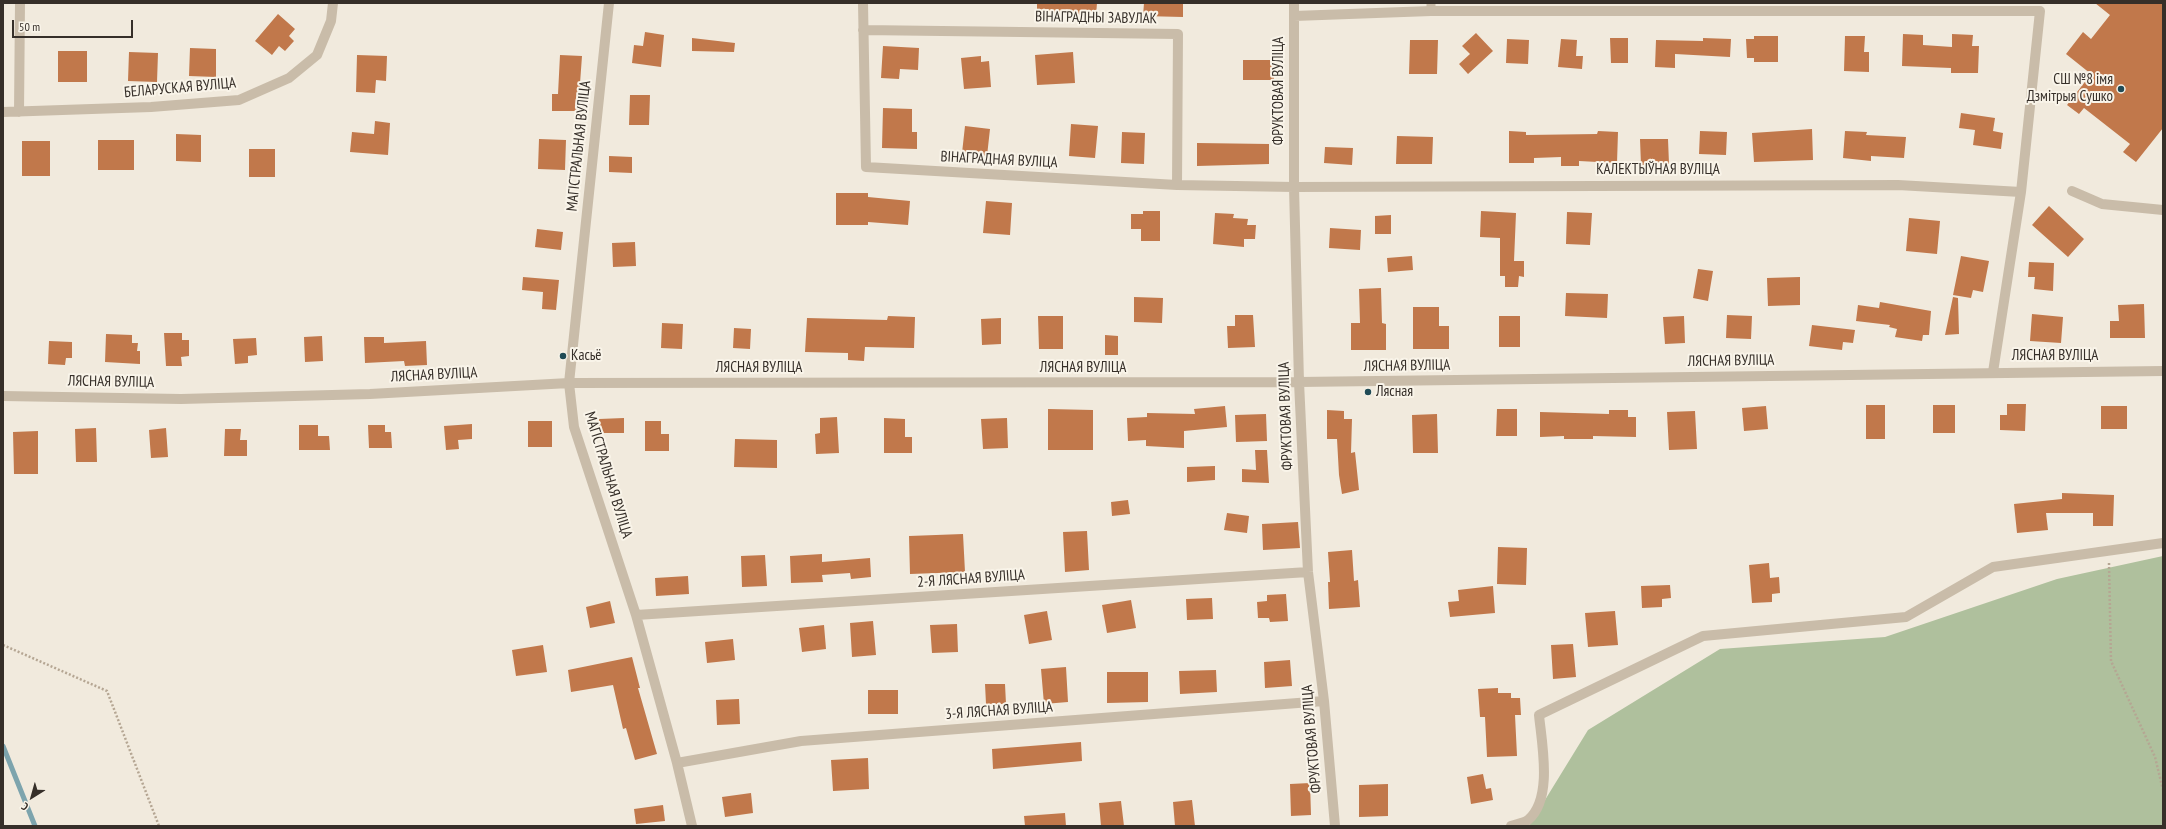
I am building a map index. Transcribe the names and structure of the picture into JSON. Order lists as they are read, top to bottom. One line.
{"streets":{"street":["ВІНАГРАДНЫ ЗАВУЛАК","БЕЛАРУСКАЯ ВУЛІЦА","ФРУКТОВАЯ ВУЛІЦА","МАГІСТРАЛЬНАЯ ВУЛІЦА","ВІНАГРАДНАЯ ВУЛІЦА","КАЛЕКТЫЎНАЯ ВУЛІЦА","ЛЯСНАЯ ВУЛІЦА","2-Я ЛЯСНАЯ ВУЛІЦА","3-Я ЛЯСНАЯ ВУЛІЦА"]},"crossings":[["ВІНАГРАДНЫ ЗАВУЛАК","ВІНАГРАДНАЯ ВУЛІЦА"],["ФРУКТОВАЯ ВУЛІЦА","ВІНАГРАДНАЯ ВУЛІЦА"],["ФРУКТОВАЯ ВУЛІЦА","КАЛЕКТЫЎНАЯ ВУЛІЦА"],["ФРУКТОВАЯ ВУЛІЦА","ЛЯСНАЯ ВУЛІЦА"],["ФРУКТОВАЯ ВУЛІЦА","2-Я ЛЯСНАЯ ВУЛІЦА"],["ФРУКТОВАЯ ВУЛІЦА","3-Я ЛЯСНАЯ ВУЛІЦА"],["МАГІСТРАЛЬНАЯ ВУЛІЦА","ЛЯСНАЯ ВУЛІЦА"],["МАГІСТРАЛЬНАЯ ВУЛІЦА","2-Я ЛЯСНАЯ ВУЛІЦА"],["МАГІСТРАЛЬНАЯ ВУЛІЦА","3-Я ЛЯСНАЯ ВУЛІЦА"],["ВІНАГРАДНАЯ ВУЛІЦА","КАЛЕКТЫЎНАЯ ВУЛІЦА"]],"places":["СШ №8 імя Дзмітрыя Сушко","Касьё","Лясная"],"scale_bar":"50 m","north":"bottom left"}
